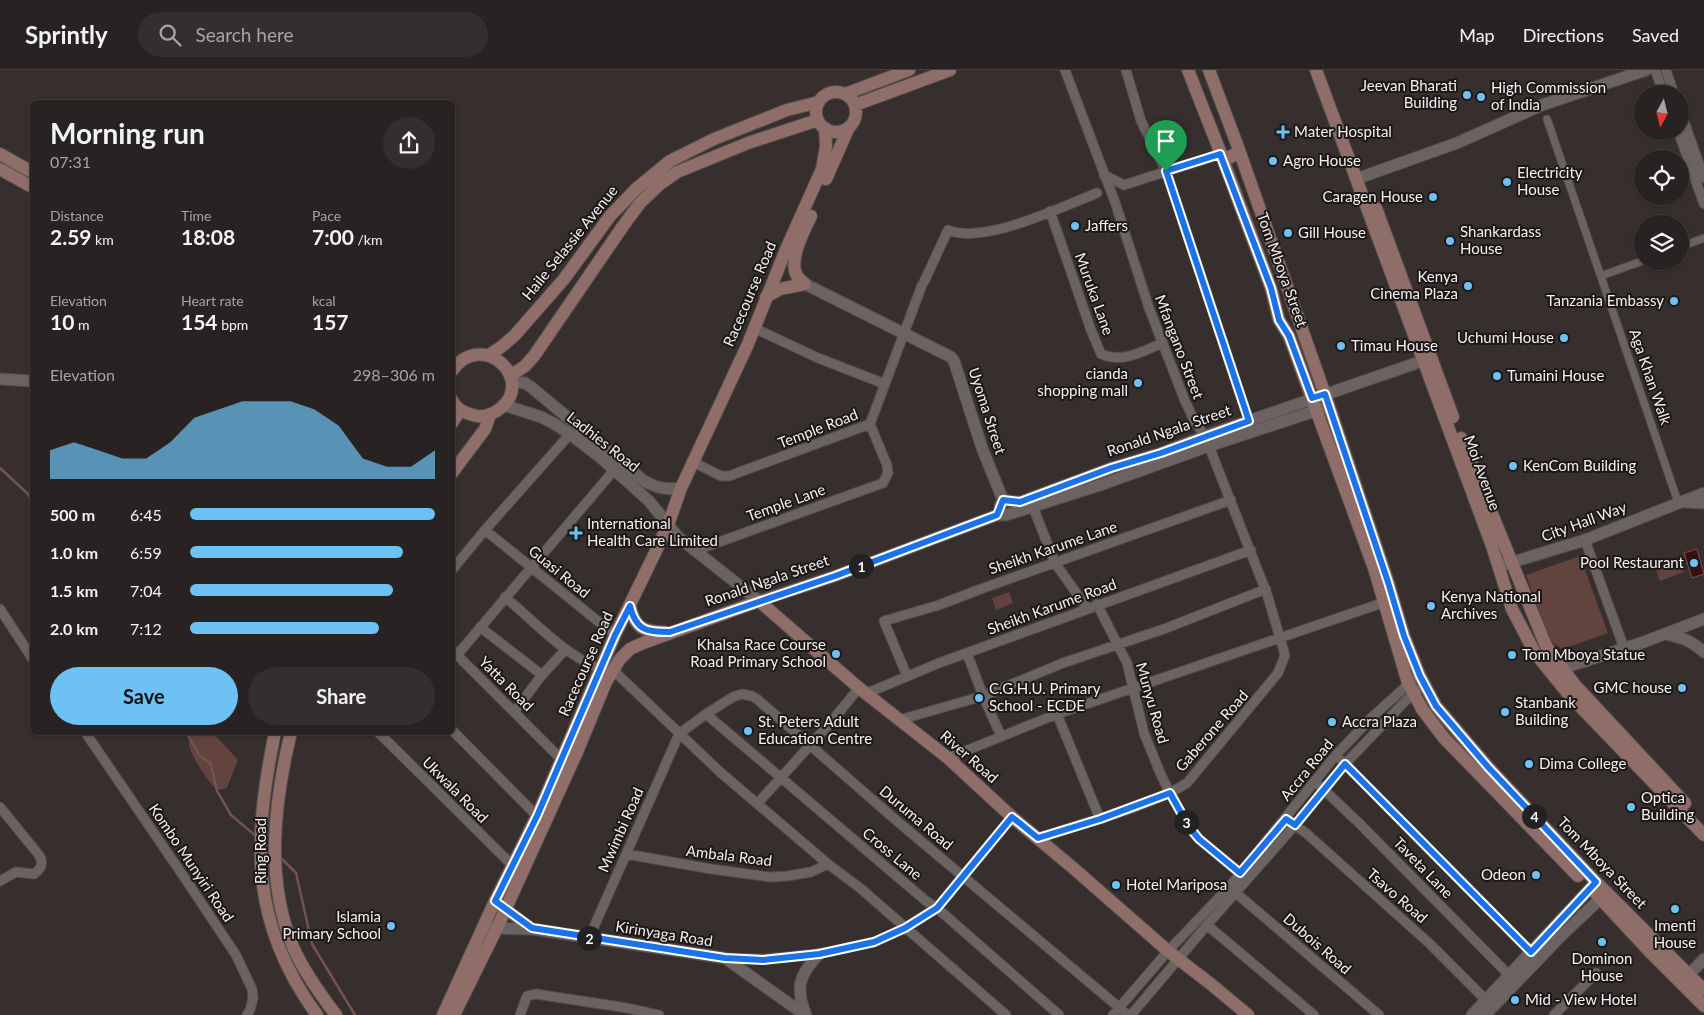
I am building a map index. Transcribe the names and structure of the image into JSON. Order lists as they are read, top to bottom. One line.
{"streets":{"main road":["Haile Selassie Avenue","Tom Mboya Street","Racecourse Road","Ronald Ngala Street","Moi Avenue","River Road","Ring Road"],"street":["Muruka Lane","Mfangano Street","Aga Khan Walk","Uyoma Street","Temple Road","Ladhies Road","Temple Lane","City Hall Way","Sheikh Karume Lane","Guasi Road","Sheikh Karume Road","Yatta Road","Munyu Road","Gaberone Road","Accra Road","Ukwala Road","Duruma Road","Mwimbi Road","Cross Lane","Ambala Road","Kombo Munyiri Road","Taveta Lane","Tsavo Road","Kirinyaga Road","Dubois Road"]},"crossings":[["Haile Selassie Avenue","Racecourse Road"],["Haile Selassie Avenue","Ladhies Road"],["Tom Mboya Street","Ronald Ngala Street"],["Tom Mboya Street","Accra Road"],["Racecourse Road","Temple Road"],["Racecourse Road","Ronald Ngala Street"],["Racecourse Road","Ladhies Road"],["Racecourse Road","Guasi Road"],["Racecourse Road","Yatta Road"],["Racecourse Road","River Road"],["Racecourse Road","Ukwala Road"],["Racecourse Road","Kirinyaga Road"],["Muruka Lane","Mfangano Street"],["Muruka Lane","Temple Road"],["Mfangano Street","Ronald Ngala Street"],["Mfangano Street","Sheikh Karume Lane"],["Mfangano Street","Sheikh Karume Road"],["Mfangano Street","Gaberone Road"],["Aga Khan Walk","City Hall Way"],["Uyoma Street","Temple Road"],["Uyoma Street","Ronald Ngala Street"],["Temple Road","Temple Lane"],["Ronald Ngala Street","Moi Avenue"],["Ronald Ngala Street","River Road"],["Ladhies Road","River Road"],["Moi Avenue","City Hall Way"],["Temple Lane","River Road"],["Sheikh Karume Lane","Sheikh Karume Road"],["Sheikh Karume Road","Munyu Road"],["Sheikh Karume Road","River Road"],["Sheikh Karume Road","Duruma Road"],["Sheikh Karume Road","Cross Lane"],["Munyu Road","Gaberone Road"],["Munyu Road","Accra Road"],["Gaberone Road","River Road"],["River Road","Accra Road"],["Accra Road","Duruma Road"],["Accra Road","Taveta Lane"],["Accra Road","Tsavo Road"],["Accra Road","Dubois Road"],["Duruma Road","Mwimbi Road"],["Duruma Road","Cross Lane"],["Mwimbi Road","Ambala Road"],["Mwimbi Road","Kirinyaga Road"]],"places":{"other":["Jeevan Bharati Building","High Commission of India","Agro House","Electricity House","Caragen House","Jaffers","Gill House","Shankardass House","Kenya Cinema Plaza","Tanzania Embassy","Uchumi House","Timau House","Tumaini House","cianda shopping mall","KenCom Building","Pool Restaurant","Kenya National Archives","Khalsa Race Course Road Primary School","Tom Mboya Statue","GMC house","C.G.H.U. Primary School - ECDE","Stanbank Building","Accra Plaza","St. Peters Adult Education Centre","Dima College","Optica Building","Odeon","Hotel Mariposa","Imenti House","Islamia Primary School","Dominon House","Mid - View Hotel"],"health":["Mater Hospital","International Health Care Limited"]},"north":"bottom","page":{"header":"Sprintly","search":"Search here","nav":["Map","Directions","Saved"],"heading":["Morning run","07:31"],"stats":[["Distance","2.59 km"],["Time","18:08"],["Pace","7:00 /km"],["Elevation","10 m"],["Heart rate","154 bpm"],["kcal","157"]],"chart":["Elevation","298–306 m"],"list":[{"name":"500 m","note":"6:45"},{"name":"1.0 km","note":"6:59"},{"name":"1.5 km","note":"7:04"},{"name":"2.0 km","note":"7:12"}],"pins":["1","4","3","2"],"buttons":["Save","Share"]}}
